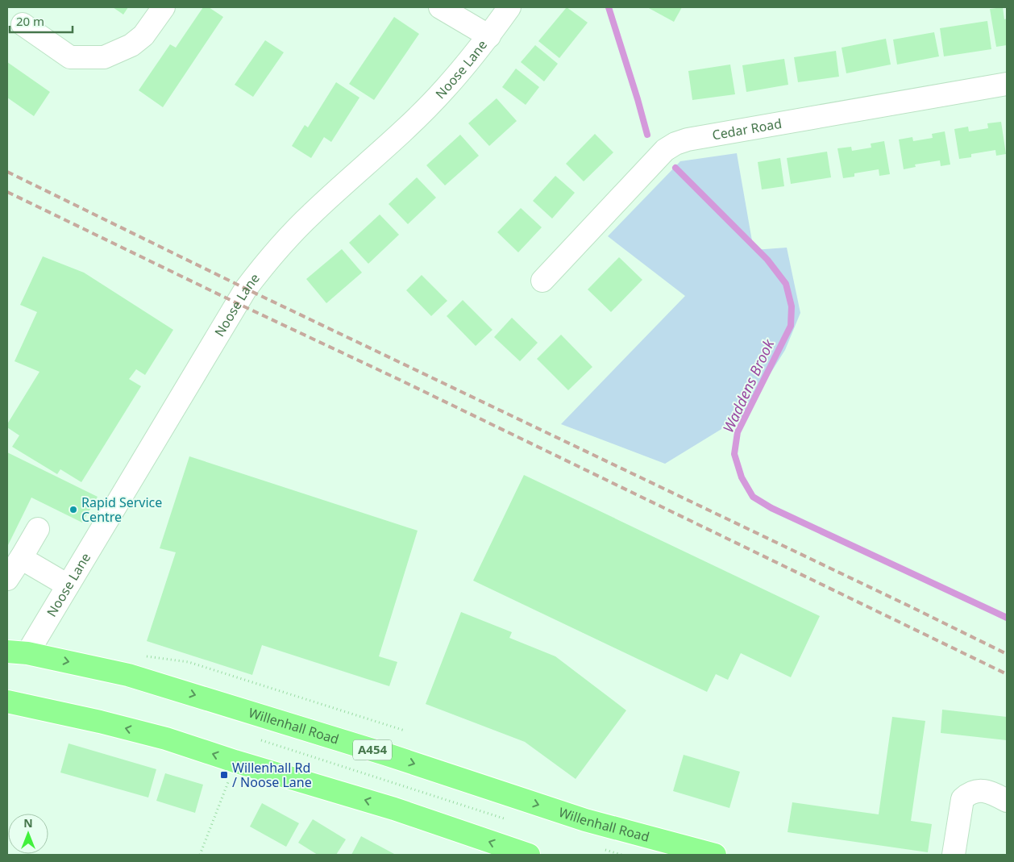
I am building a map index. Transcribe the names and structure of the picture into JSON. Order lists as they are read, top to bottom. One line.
{"streets":{"highway":["Willenhall Road","A454"],"street":["Noose Lane","Cedar Road"]},"crossings":[["Noose Lane","Willenhall Road"]],"water":["Waddens Brook"],"places":{"other":["Rapid Service Centre"],"transit":["Willenhall Rd / Noose Lane"]},"scale_bar":"20 m","north":"top"}
